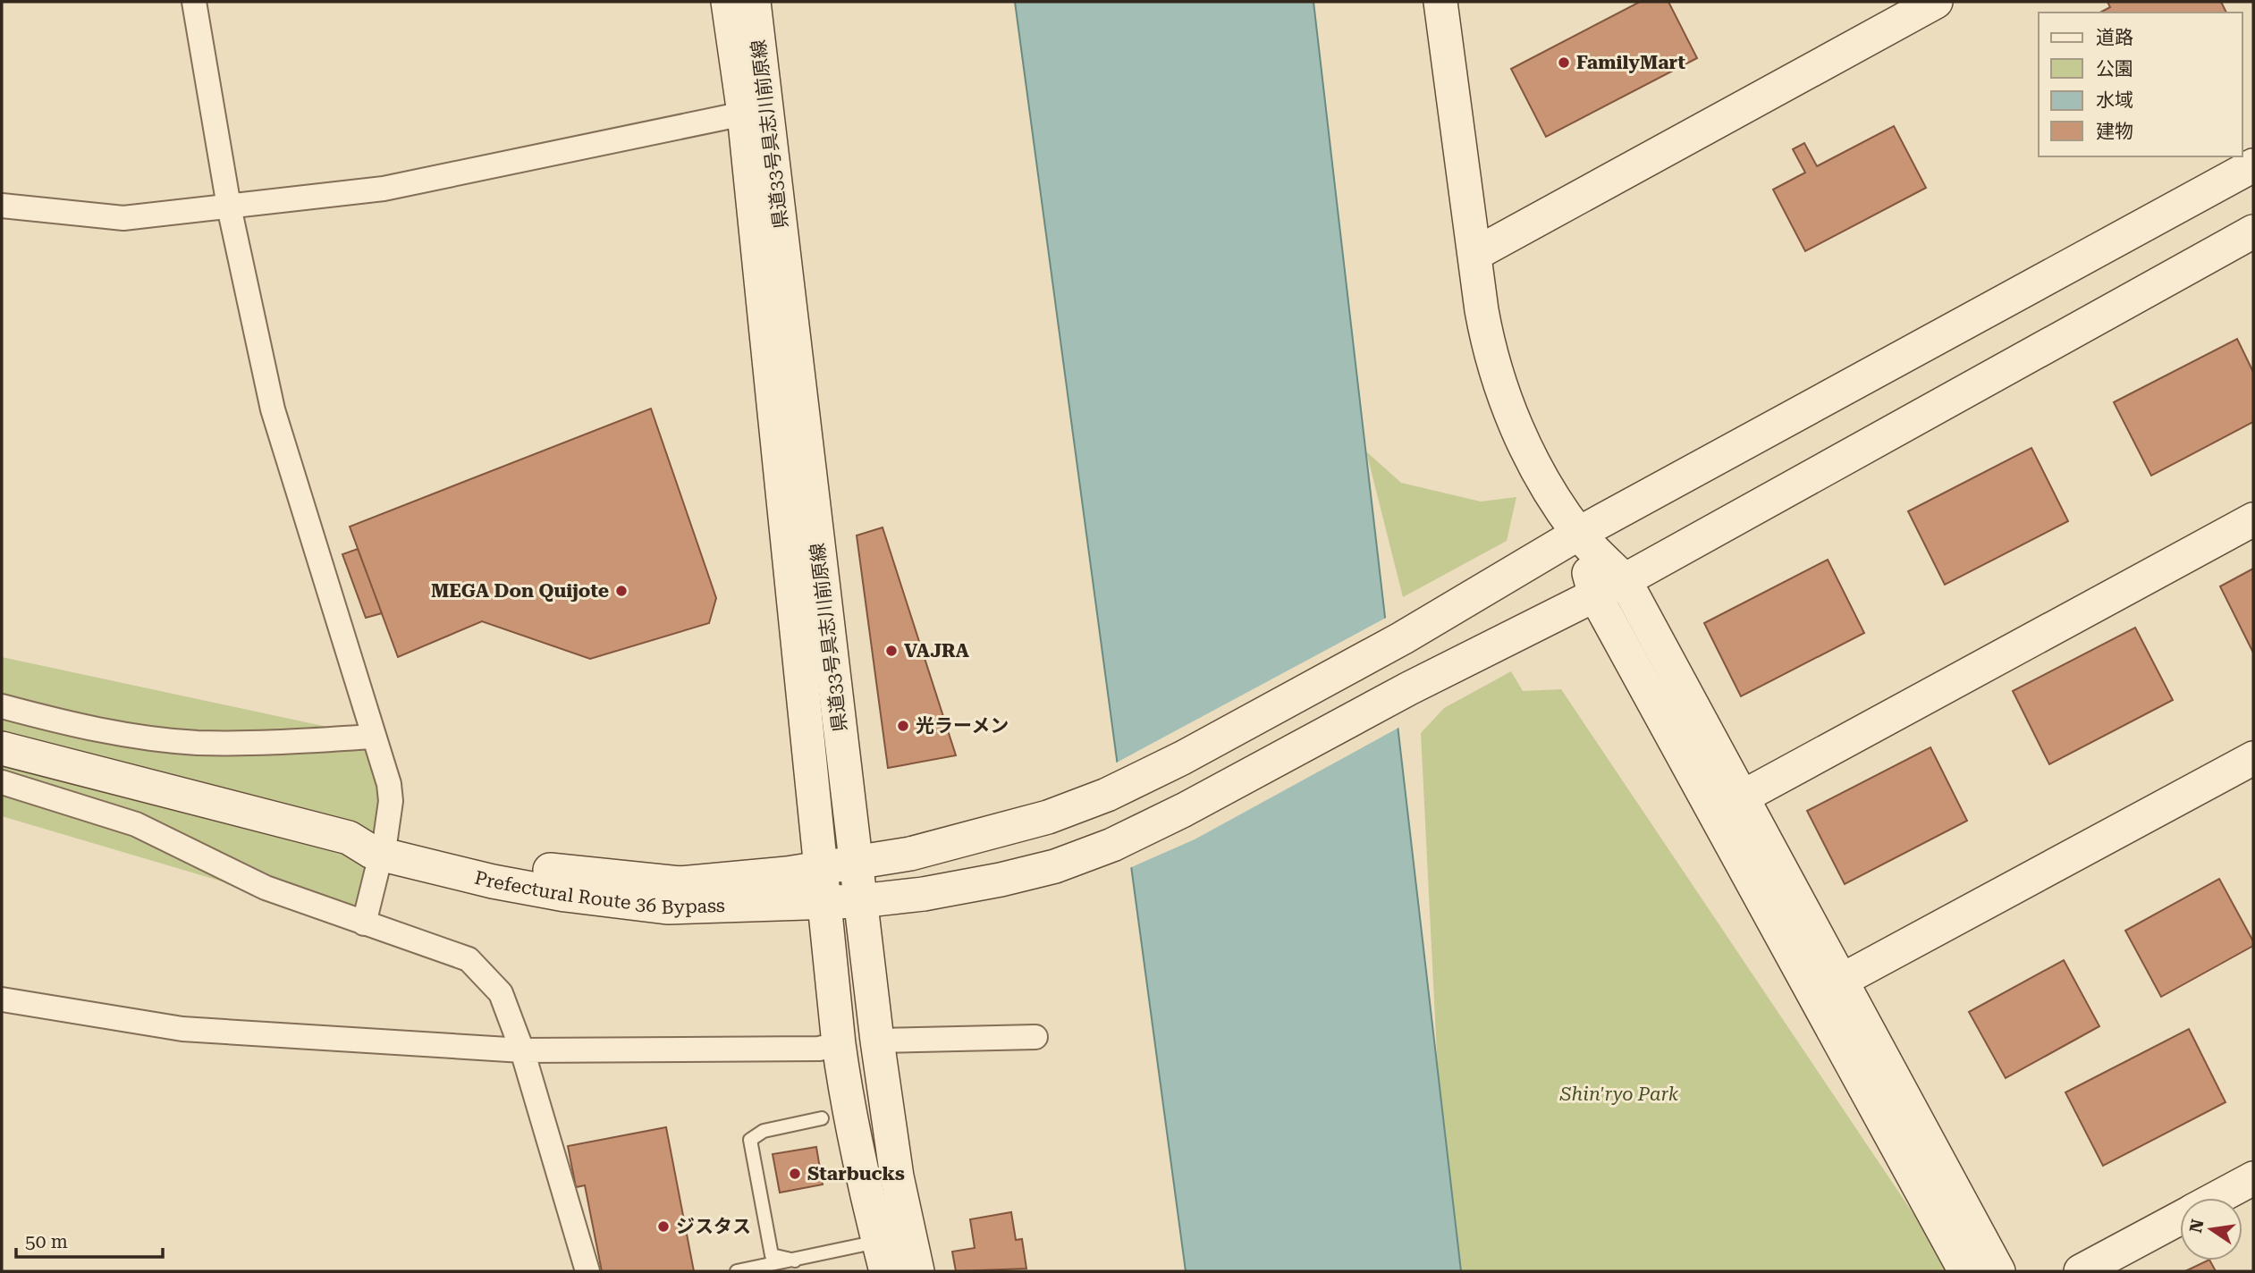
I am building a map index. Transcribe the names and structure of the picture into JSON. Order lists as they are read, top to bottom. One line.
{"streets":{"street":["県道33号具志川前原線","Prefectural Route 36 Bypass"]},"crossings":[["県道33号具志川前原線","Prefectural Route 36 Bypass"]],"parks":["Shin'ryo Park"],"places":["FamilyMart","MEGA Don Quijote","VAJRA","光ラーメン","Starbucks","ジスタス"],"legend":["道路","公園","水域","建物"],"scale_bar":"50 m","north":"left"}
